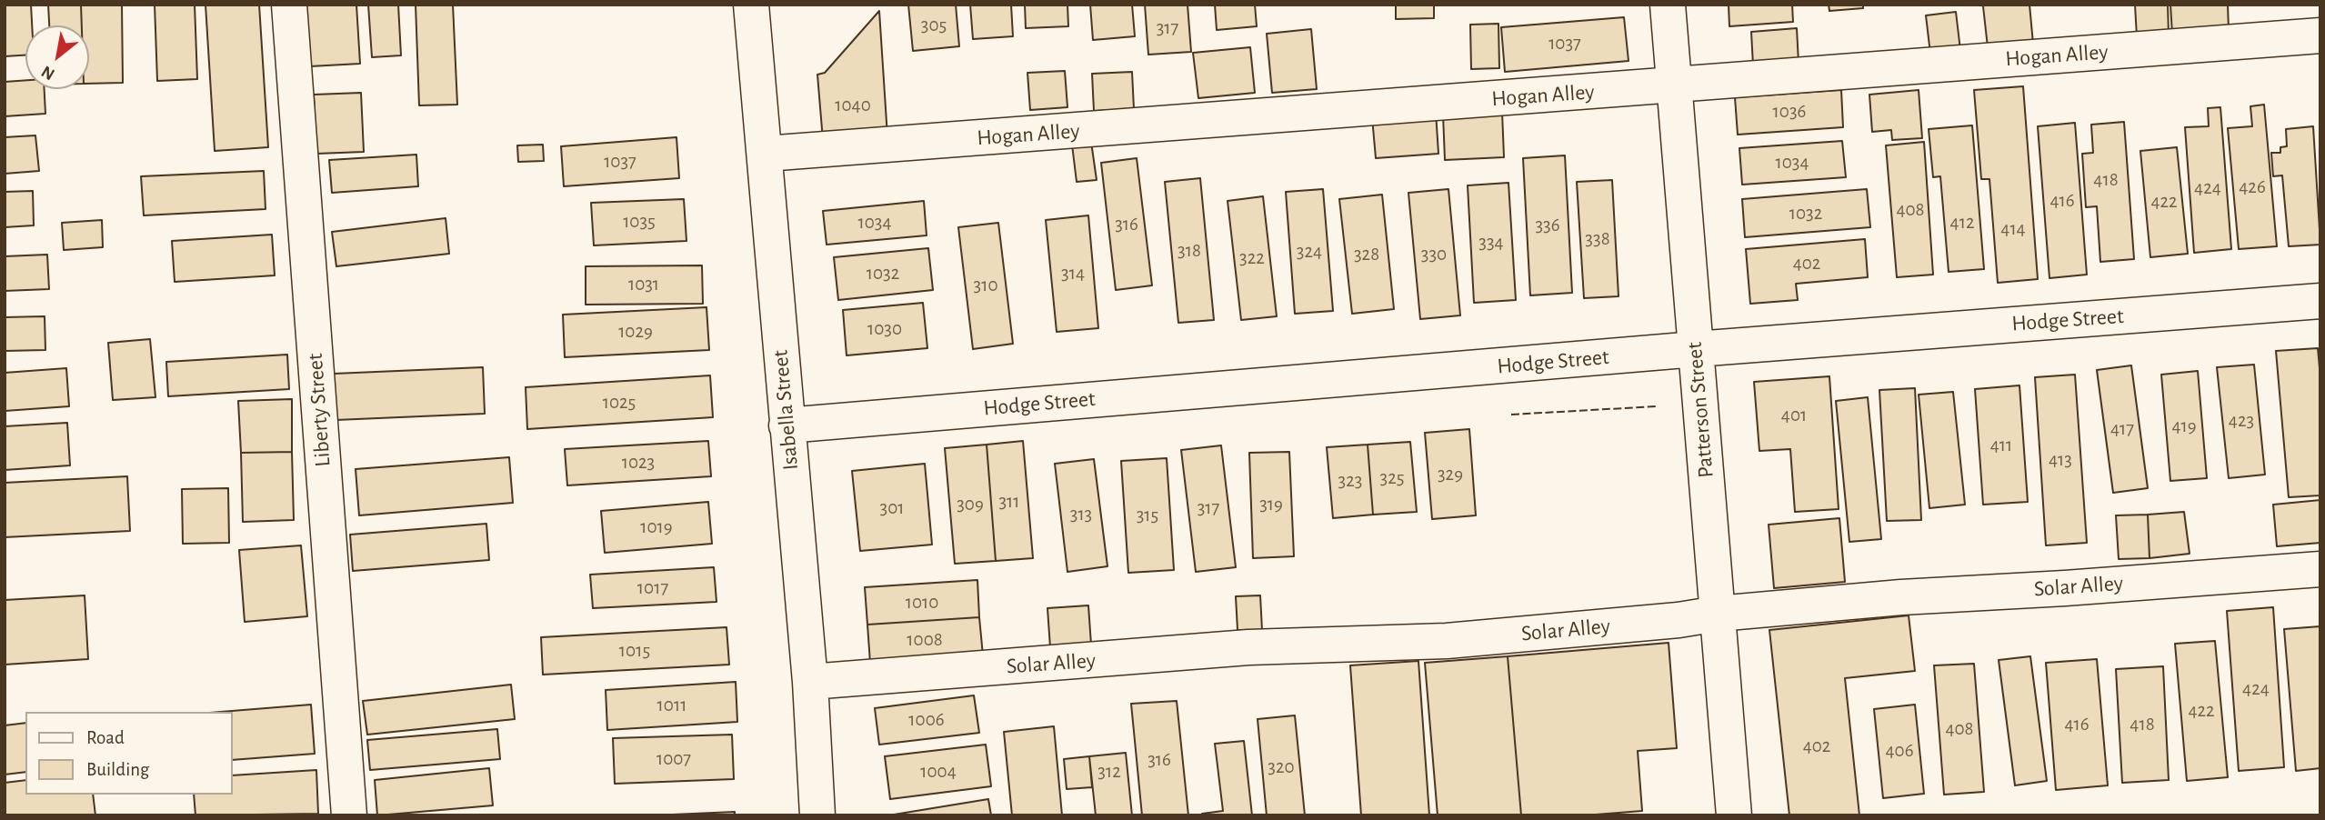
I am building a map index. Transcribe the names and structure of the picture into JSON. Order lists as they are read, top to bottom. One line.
{"streets":{"street":["Hogan Alley","Hodge Street","Liberty Street","Isabella Street","Patterson Street","Solar Alley"]},"crossings":[["Hogan Alley","Isabella Street"],["Hogan Alley","Patterson Street"],["Hodge Street","Isabella Street"],["Hodge Street","Patterson Street"],["Isabella Street","Solar Alley"],["Patterson Street","Solar Alley"]],"house_numbers":["305","317","1037","1040","1036","1037","1034","418","426","424","416","422","408","1032","1035","1034","412","316","336","414","338","334","318","324","328","330","322","402","1032","314","1031","310","1030","1029","1025","401","423","419","417","411","413","1023","329","325","323","311","309","319","301","317","313","315","1019","1017","1010","1008","1015","424","1011","422","1006","416","418","408","402","406","1007","316","320","1004","312"],"legend":["Road","Building"],"north":"bottom left"}
